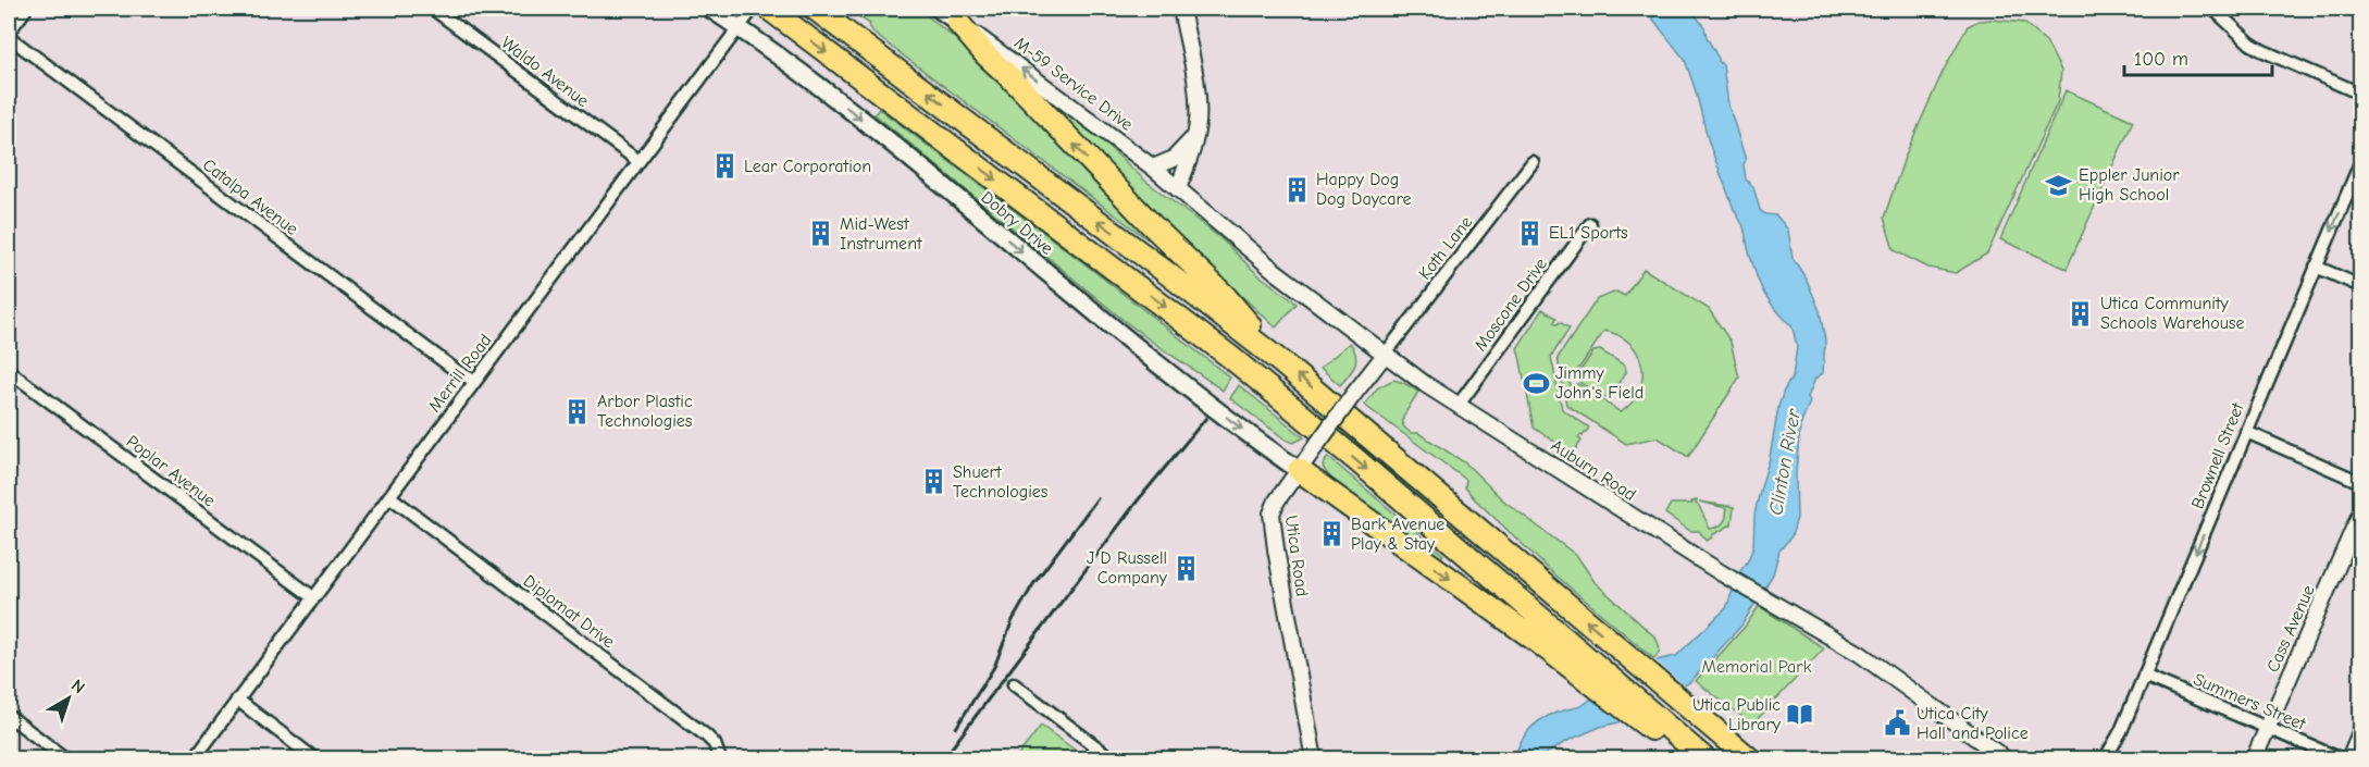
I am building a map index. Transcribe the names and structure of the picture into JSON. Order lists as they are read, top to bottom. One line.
{"streets":{"main road":["M-59 Service Drive","Dobry Drive"],"street":["Waldo Avenue","Catalpa Avenue","Koth Lane","Moscone Drive","Merrill Road","Brownell Street","Auburn Road","Poplar Avenue","Utica Road","Diplomat Drive","Cass Avenue","Summers Street"]},"crossings":[["Waldo Avenue","Merrill Road"],["M-59 Service Drive","Auburn Road"],["Catalpa Avenue","Merrill Road"],["Dobry Drive","Merrill Road"],["Dobry Drive","Utica Road"],["Koth Lane","Auburn Road"],["Koth Lane","Utica Road"],["Moscone Drive","Auburn Road"],["Merrill Road","Poplar Avenue"],["Merrill Road","Diplomat Drive"],["Brownell Street","Summers Street"],["Auburn Road","Utica Road"],["Cass Avenue","Summers Street"]],"one_way":["M-59 Service Drive","Dobry Drive","Brownell Street"],"water":["Clinton River"],"parks":["Memorial Park"],"places":{"building":["Lear Corporation","Happy Dog Dog Daycare","EL1 Sports","Mid-West Instrument","Utica Community Schools Warehouse","Arbor Plastic Technologies","Shuert Technologies","Bark Avenue Play & Stay","J D Russell Company"],"school or university":["Eppler Junior High School"],"sports":["Jimmy John's Field"],"library":["Utica Public Library"],"public building":["Utica City Hall and Police"]},"scale_bar":"100 m","north":"top right"}
